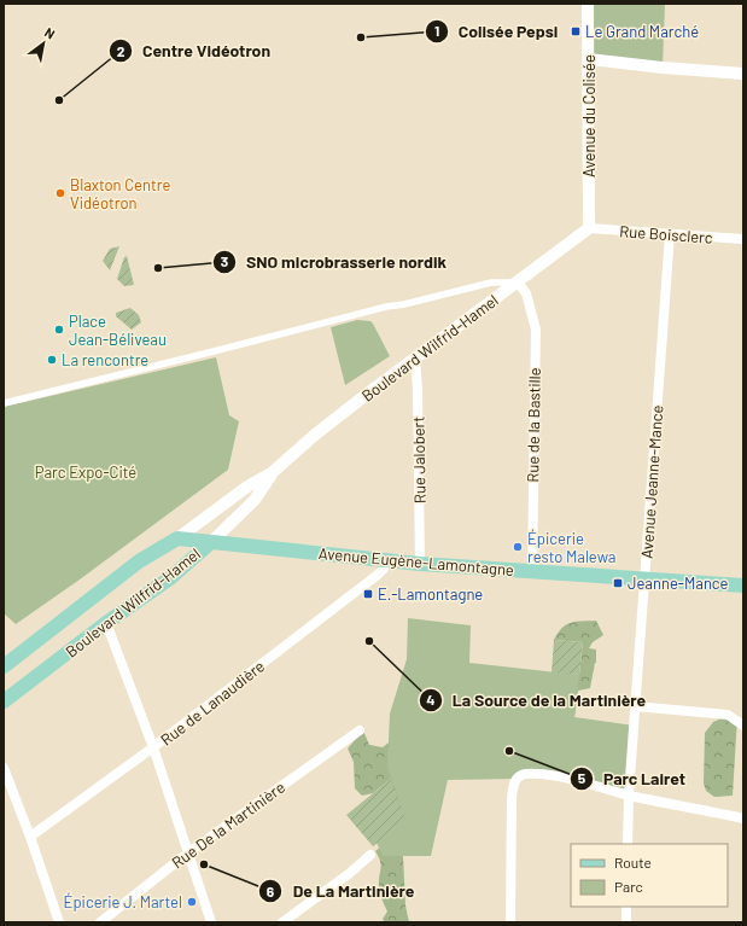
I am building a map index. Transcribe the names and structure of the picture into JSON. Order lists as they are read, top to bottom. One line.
{"streets":{"main road":["Boulevard Wilfrid-Hamel","Avenue Eugène-Lamontagne"],"street":["Avenue du Colisée","Rue Boisclerc","Rue de la Bastille","Rue Jalobert","Avenue Jeanne-Mance","Rue de Lanaudière","Rue De la Martinière"]},"crossings":[["Avenue du Colisée","Rue Boisclerc"],["Avenue du Colisée","Boulevard Wilfrid-Hamel"],["Rue Boisclerc","Boulevard Wilfrid-Hamel"],["Rue Boisclerc","Avenue Jeanne-Mance"],["Boulevard Wilfrid-Hamel","Rue de la Bastille"],["Boulevard Wilfrid-Hamel","Rue Jalobert"],["Boulevard Wilfrid-Hamel","Avenue Eugène-Lamontagne"],["Rue de la Bastille","Avenue Eugène-Lamontagne"],["Rue Jalobert","Avenue Eugène-Lamontagne"],["Avenue Jeanne-Mance","Avenue Eugène-Lamontagne"],["Avenue Eugène-Lamontagne","Rue de Lanaudière"]],"parks":["Parc Expo-Cité"],"places":{"transit":["Le Grand Marché","Jeanne-Mance","E.-Lamontagne"],"other":["Colisée Pepsi","Centre Vidéotron","Blaxton Centre Vidéotron","SNO microbrasserie nordik","Place Jean-Béliveau","La rencontre","Épicerie resto Malewa","La Source de la Martinière","Parc Lairet","De La Martinière","Épicerie J. Martel"]},"legend":["Route","Parc"],"north":"top right"}
